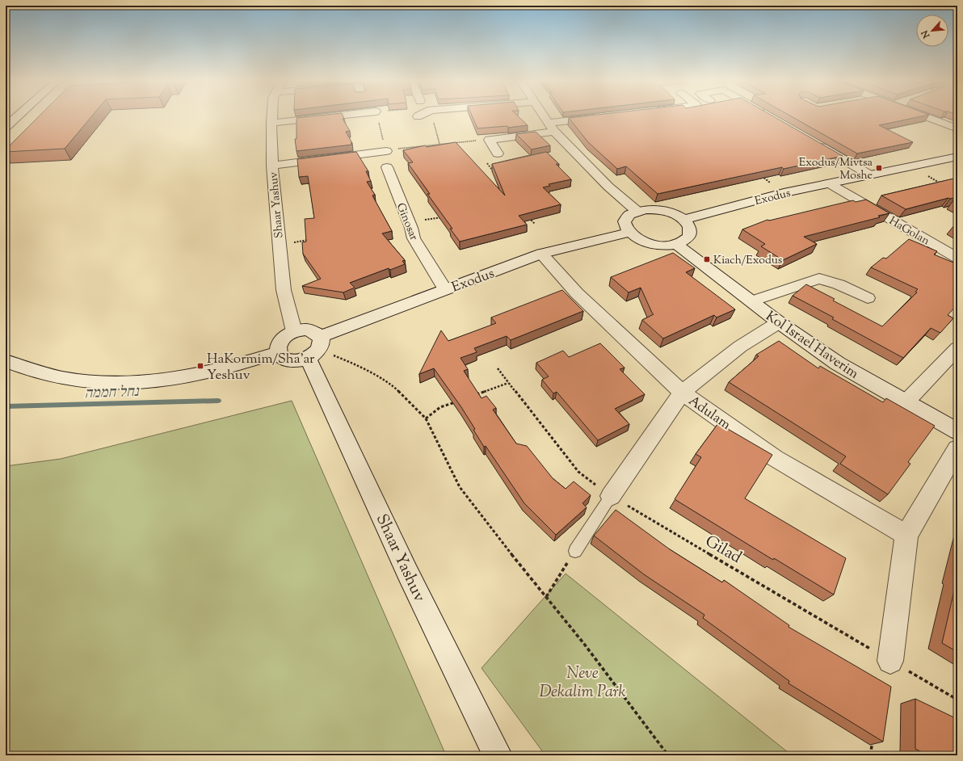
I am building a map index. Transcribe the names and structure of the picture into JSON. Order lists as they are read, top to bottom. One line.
{"streets":{"street":["Exodus","Shaar Yashuv","Ginosar","HaGolan","Kol Israel Haverim","Adulam"],"path":["Gilad"]},"crossings":[["Exodus","Shaar Yashuv"],["Exodus","Ginosar"],["Exodus","HaGolan"],["Exodus","Adulam"]],"water":["נחל חממה"],"parks":["Neve Dekalim Park"],"places":{"transit":["Exodus/Mivtsa Moshe","Kiach/Exodus","HaKormim/Sha'ar Yeshuv"]},"north":"bottom left"}
